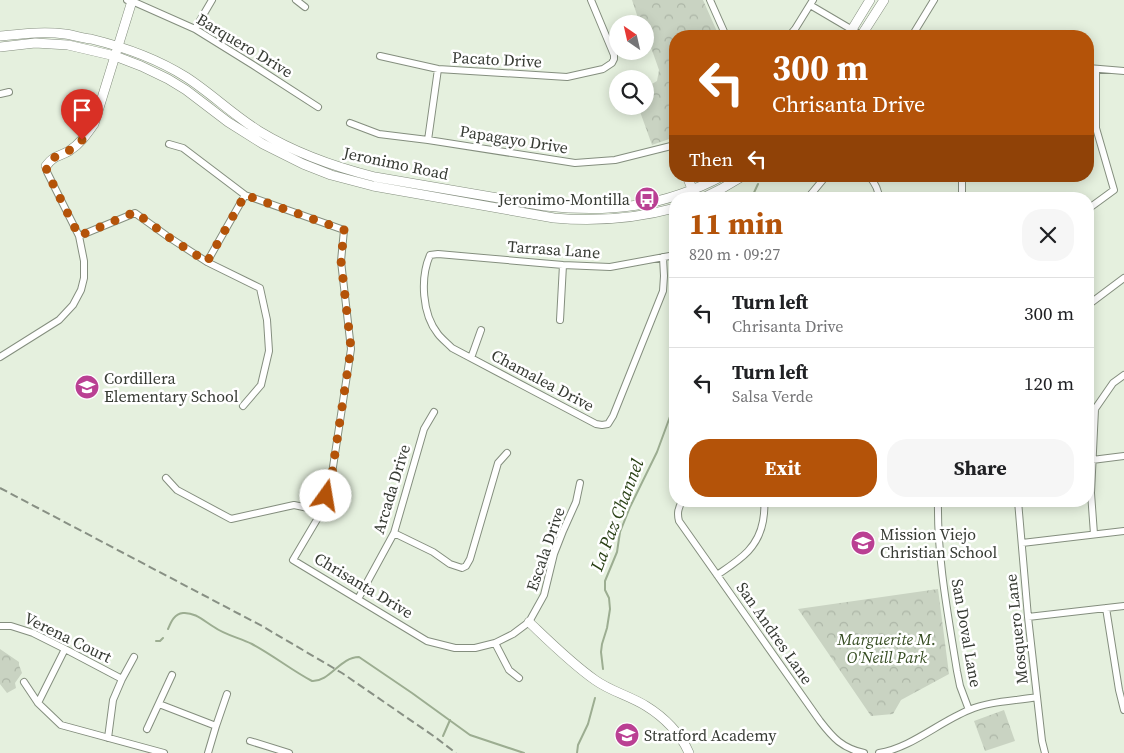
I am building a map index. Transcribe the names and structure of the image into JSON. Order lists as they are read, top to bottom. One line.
{"streets":{"main road":["Jeronimo Road"],"street":["Barquero Drive","Pacato Drive","Papagayo Drive","Tarrasa Lane","Chamalea Drive","Arcada Drive","Escala Drive","Chrisanta Drive","Mosquero Lane","San Andres Lane","San Doval Lane","Verena Court"]},"crossings":[["Tarrasa Lane","Chamalea Drive"],["Arcada Drive","Chrisanta Drive"],["Escala Drive","Chrisanta Drive"]],"water":["La Paz Channel"],"parks":["Marguerite M. O'Neill Park"],"places":{"bus stop":["Jeronimo-Montilla"],"school or university":["Cordillera Elementary School","Mission Viejo Christian School","Stratford Academy"]},"north":"top left","page":{"turn":["300 m","Chrisanta Drive"],"then":"Then","heading":["11 min","820 m · 09:27"],"list":[{"name":"Turn left","note":"Chrisanta Drive","value":"300 m"},{"name":"Turn left","note":"Salsa Verde","value":"120 m"}],"buttons":["Exit","Share"]}}
